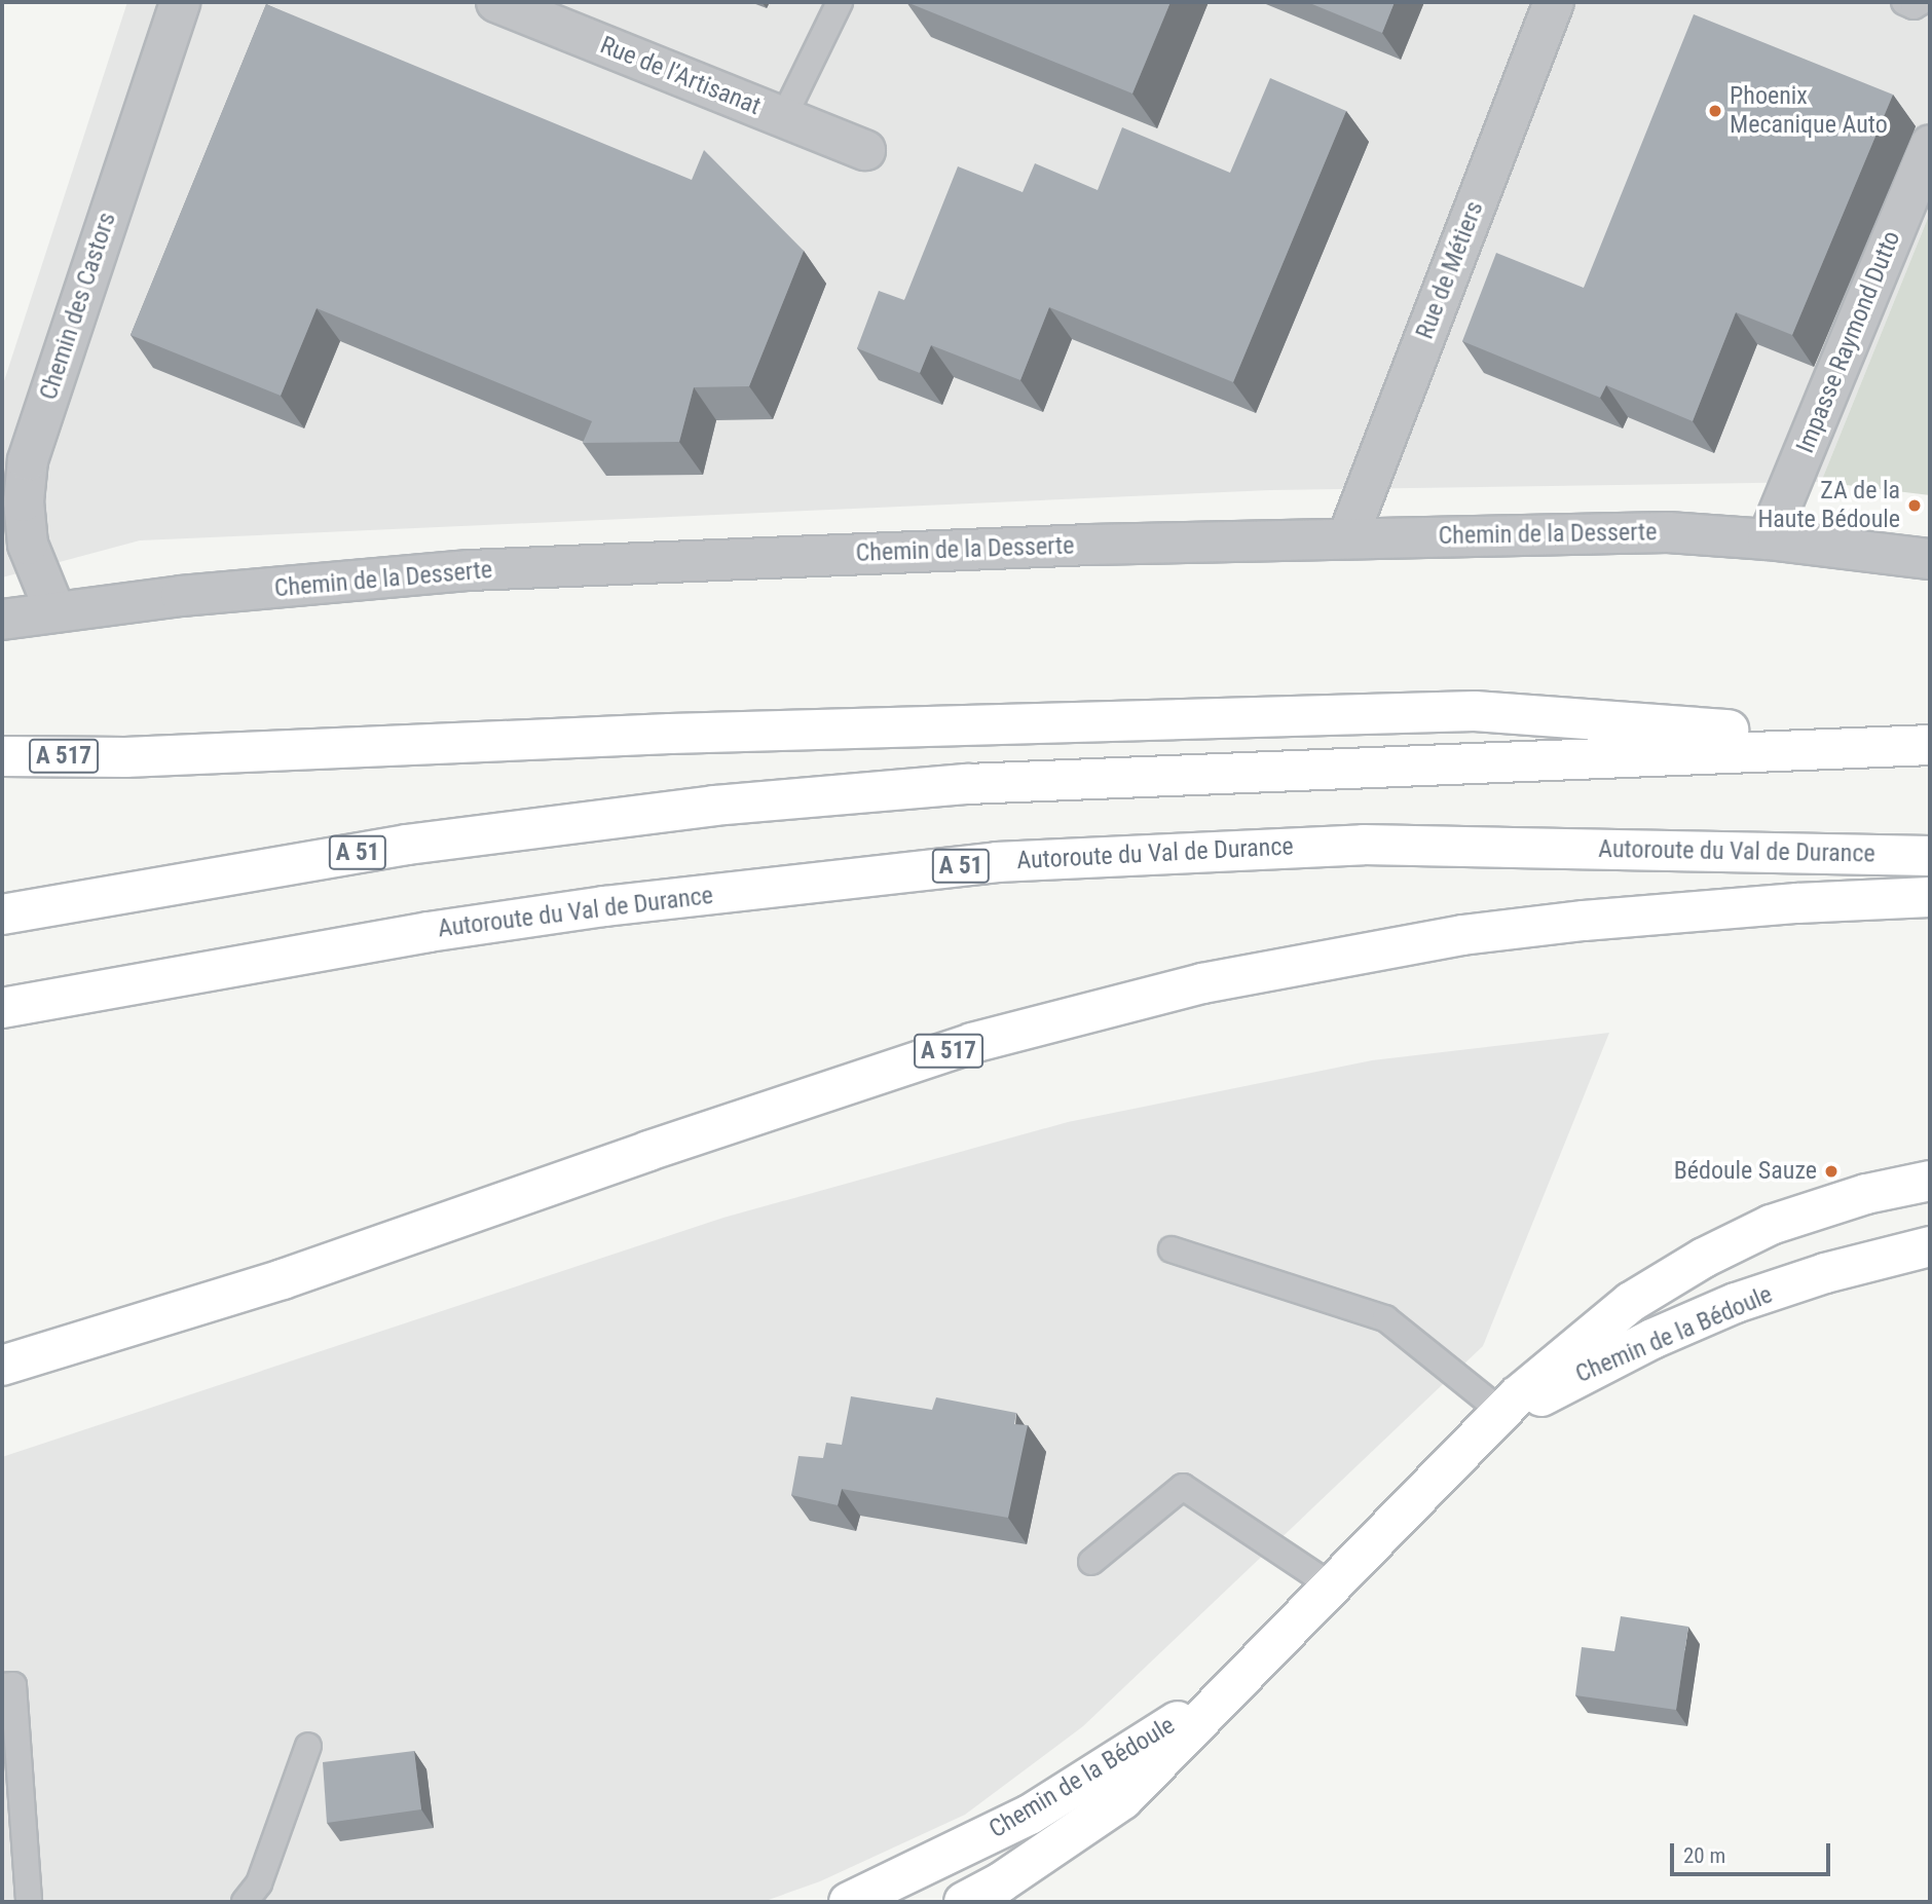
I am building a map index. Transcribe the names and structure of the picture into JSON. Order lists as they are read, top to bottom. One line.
{"streets":{"main road":["A 517","Autoroute du Val de Durance","A 51","Chemin de la Bédoule"],"street":["Rue de l’Artisanat","Rue de Métiers","Chemin des Castors","Impasse Raymond Dutto","Chemin de la Desserte"]},"crossings":[["Rue de Métiers","Chemin de la Desserte"],["Chemin des Castors","Chemin de la Desserte"],["Impasse Raymond Dutto","Chemin de la Desserte"],["A 517","A 51"]],"places":["Phoenix Mecanique Auto","ZA de la Haute Bédoule","Bédoule Sauze"],"scale_bar":"20 m"}
